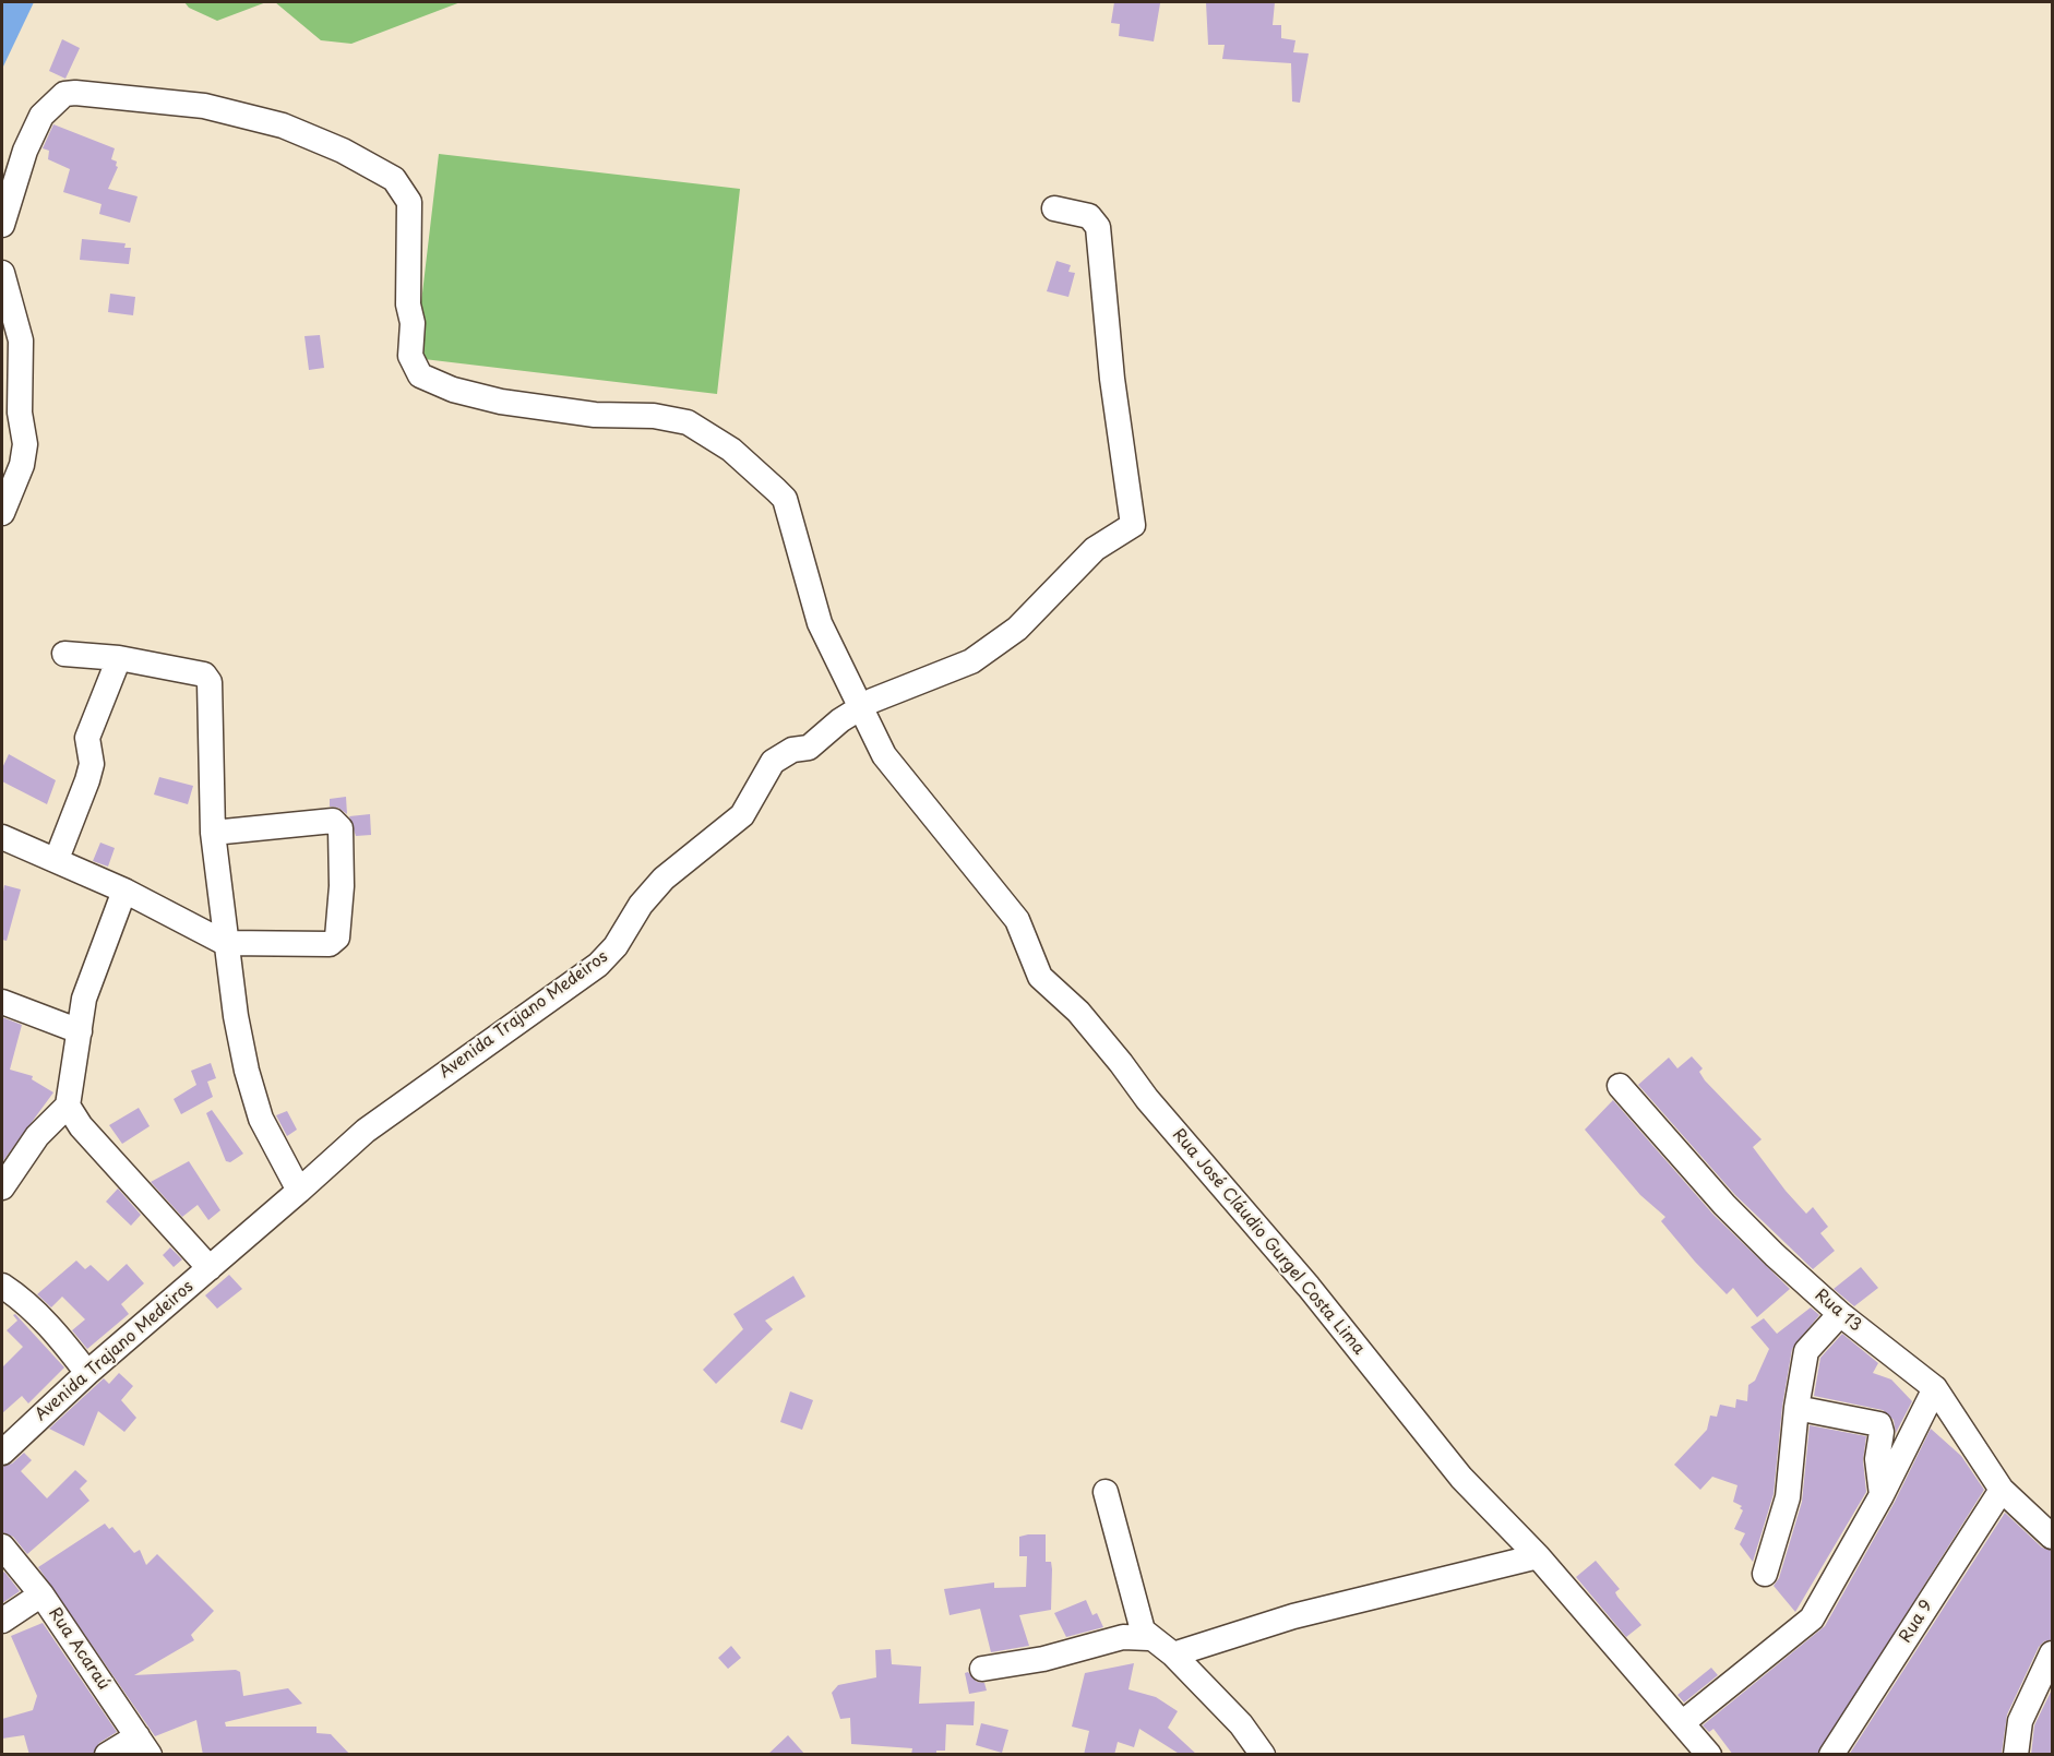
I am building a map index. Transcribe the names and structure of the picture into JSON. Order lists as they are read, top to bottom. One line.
{"streets":{"street":["Avenida Trajano Medeiros","Rua José Cláudio Gurgel Costa Lima","Rua 13","Rua 9","Rua Acaraú"]},"crossings":[["Avenida Trajano Medeiros","Rua José Cláudio Gurgel Costa Lima"],["Rua 13","Rua 9"]]}
